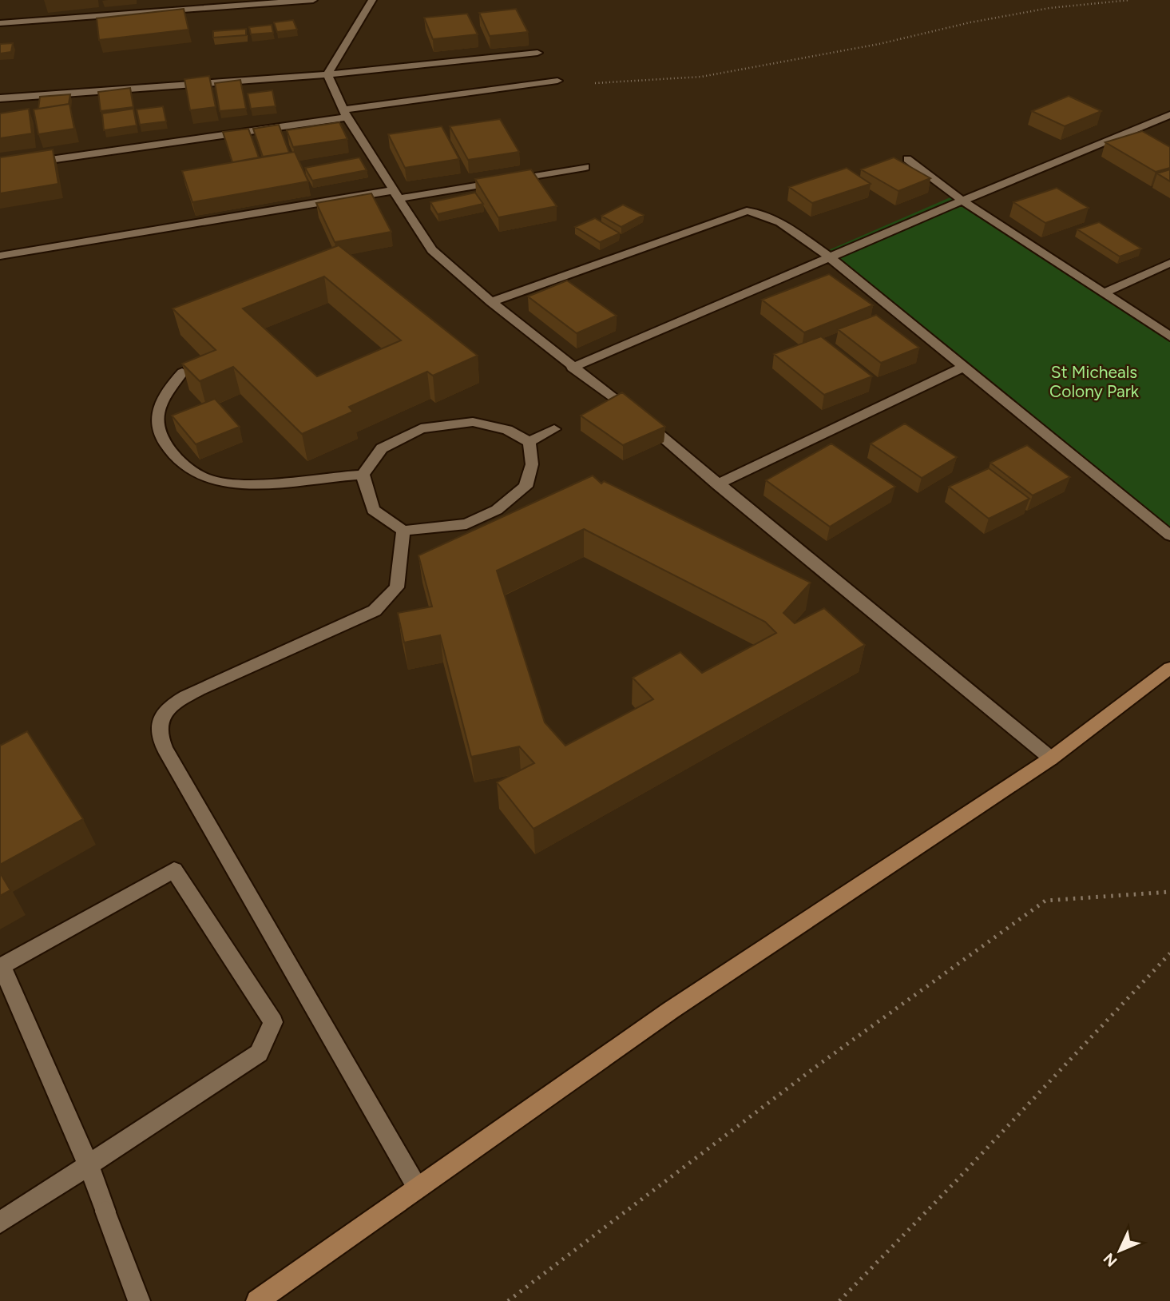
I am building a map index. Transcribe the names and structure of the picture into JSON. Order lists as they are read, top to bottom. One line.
{"parks":["St Micheals Colony Park"],"north":"bottom left"}
